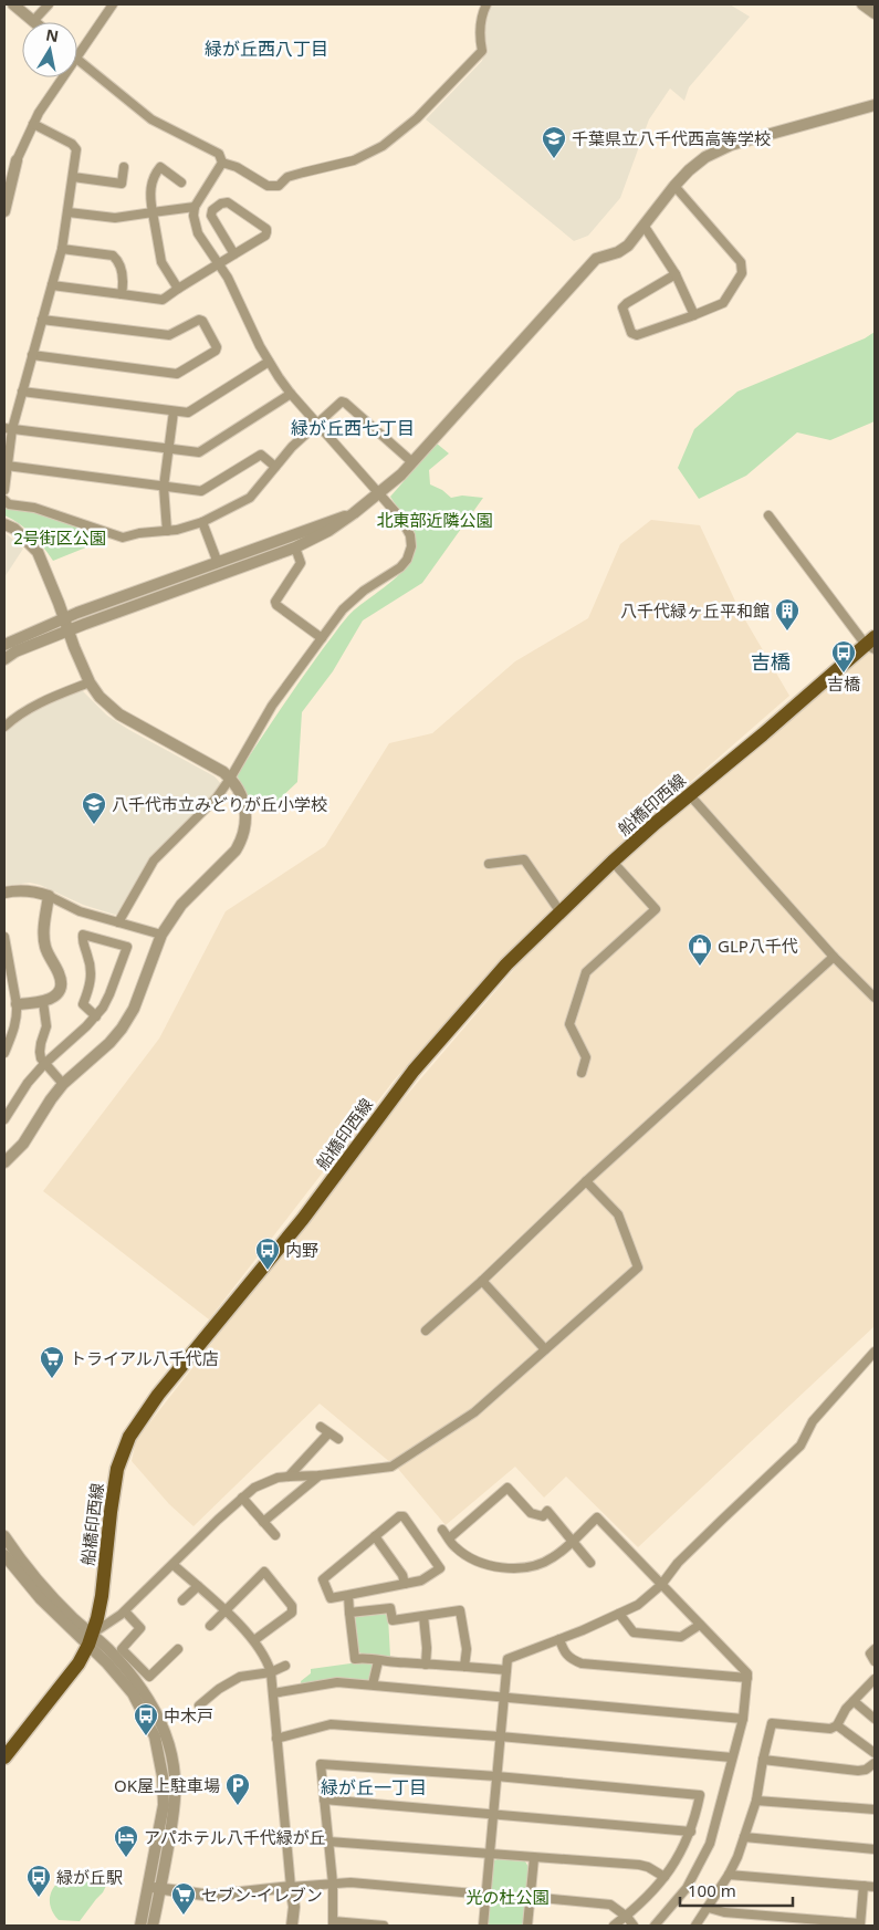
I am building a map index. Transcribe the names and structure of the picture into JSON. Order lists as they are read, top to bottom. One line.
{"streets":{"main road":["船橋印西線"]},"districts":["緑が丘西八丁目","緑が丘西七丁目","吉橋","緑が丘一丁目"],"parks":["北東部近隣公園","2号街区公園","光の杜公園"],"places":{"school or university":["千葉県立八千代西高等学校","八千代市立みどりが丘小学校"],"building":["八千代緑ヶ丘平和館"],"bus stop":["吉橋","内野","中木戸","緑が丘駅"],"shop":["GLP八千代"],"supermarket":["トライアル八千代店","セブン-イレブン"],"parking":["OK屋上駐車場"],"hotel":["アパホテル八千代緑が丘"]},"scale_bar":"100 m","north":"top"}
